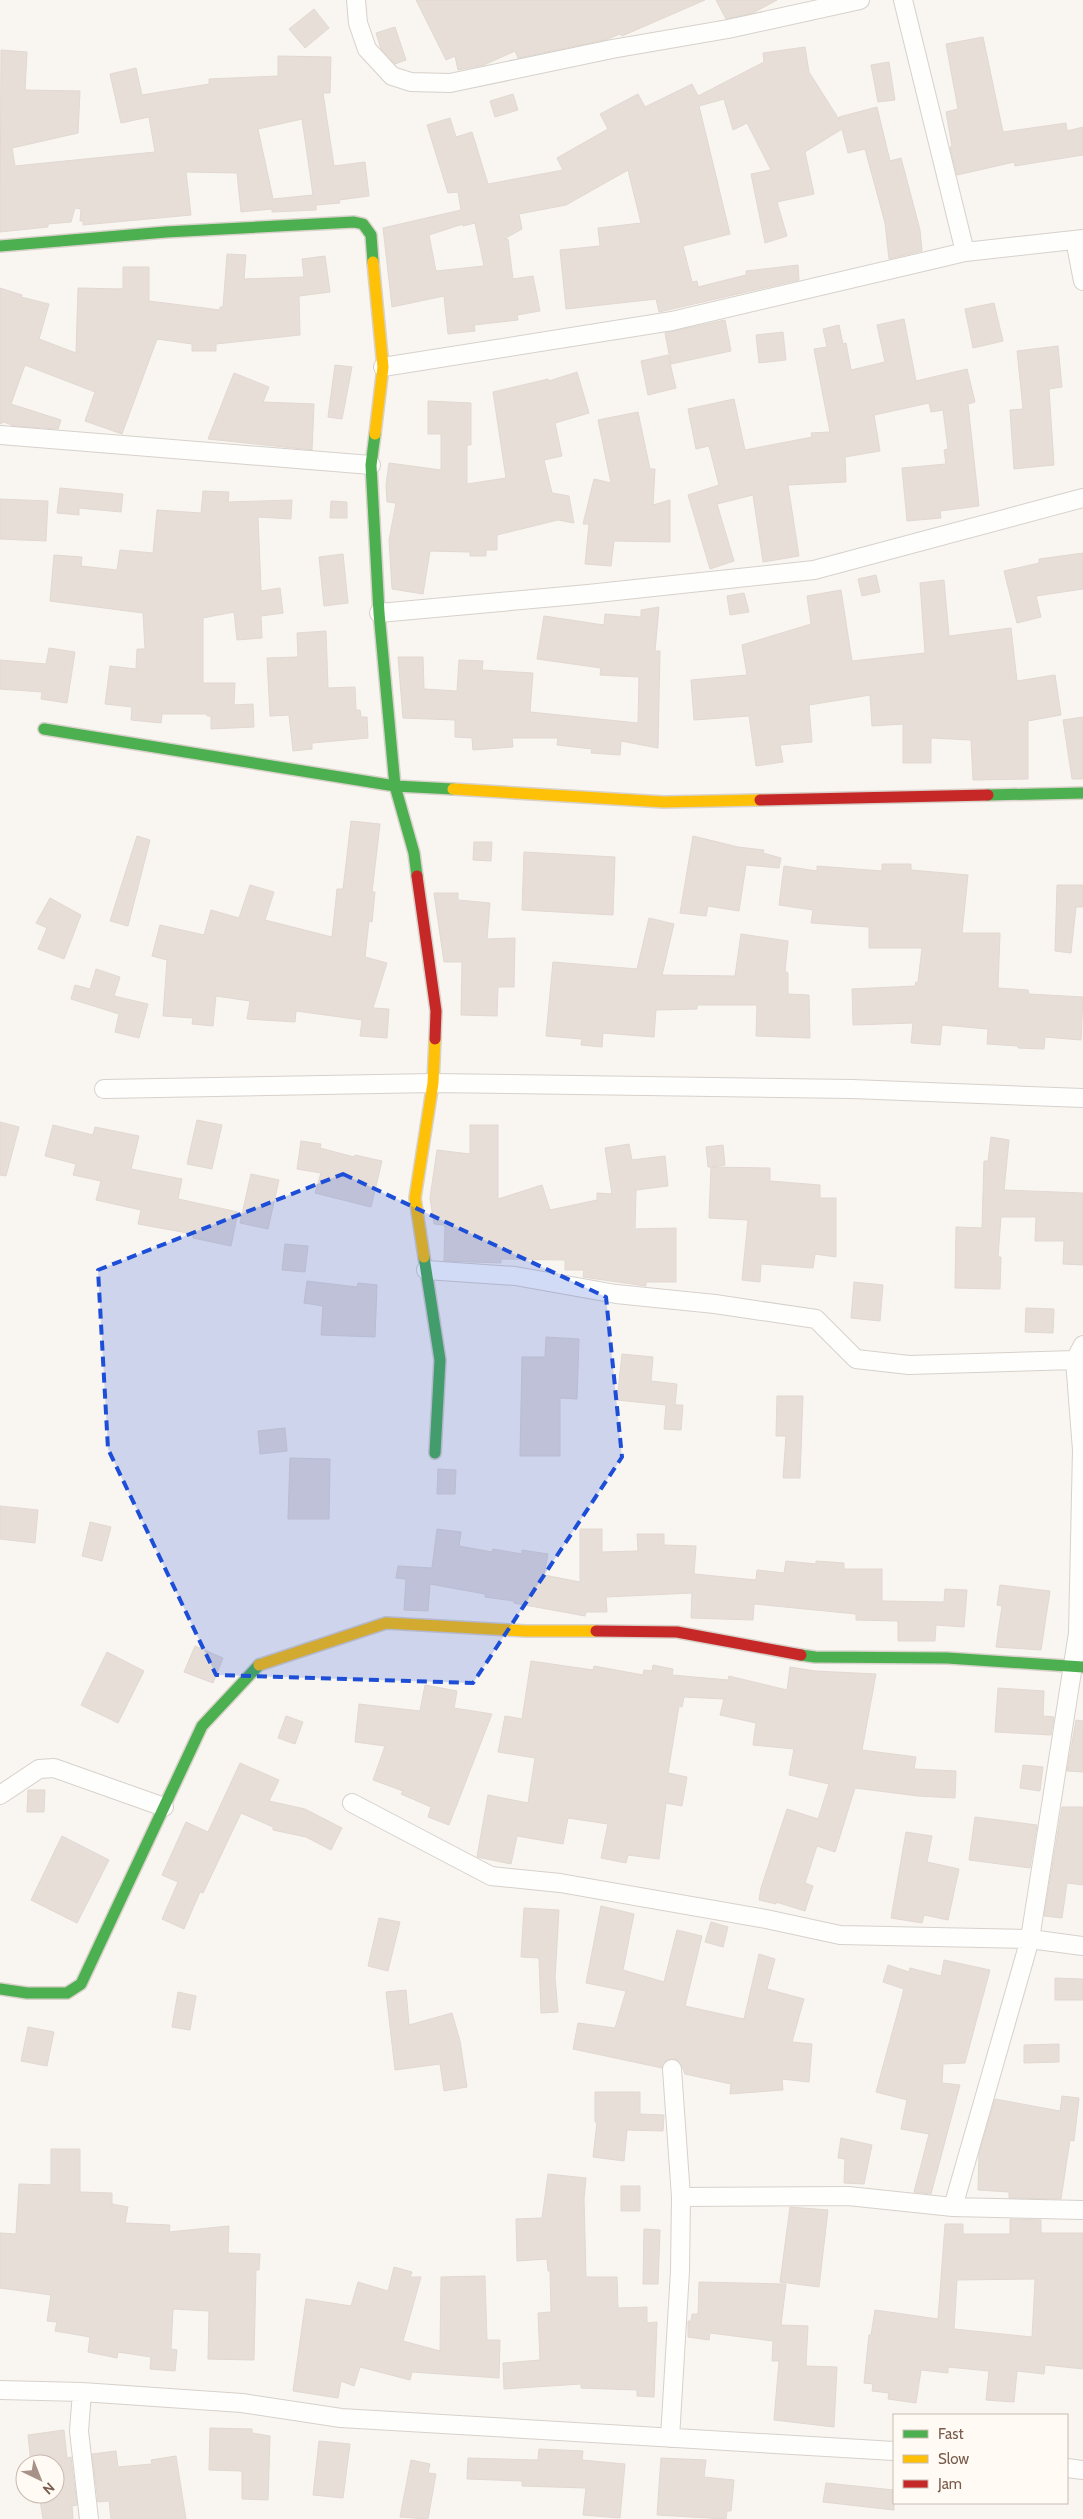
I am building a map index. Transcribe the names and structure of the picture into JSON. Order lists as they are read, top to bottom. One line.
{"legend":["Fast","Slow","Jam"],"north":"bottom right"}
